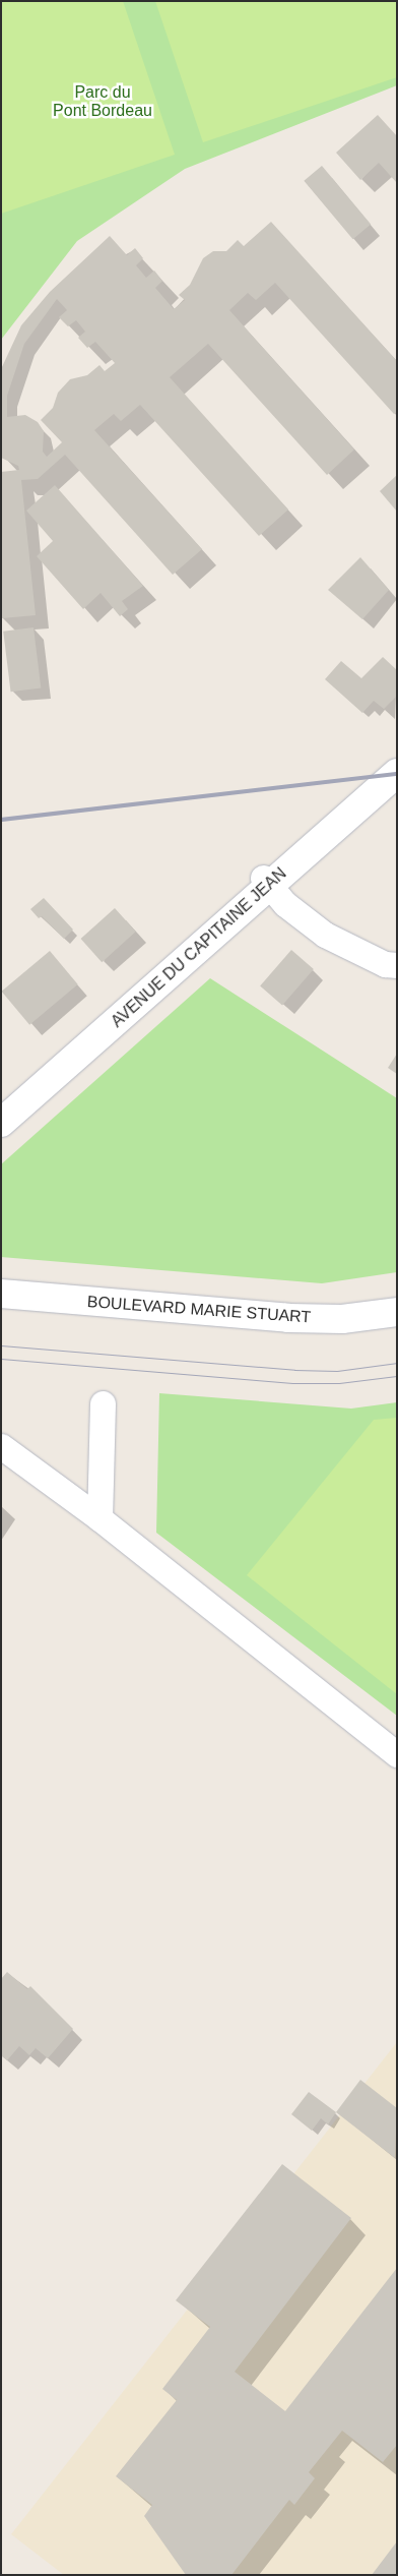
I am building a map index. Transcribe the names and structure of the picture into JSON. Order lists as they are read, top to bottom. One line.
{"streets":{"main road":["AVENUE DU CAPITAINE JEAN","BOULEVARD MARIE STUART"]},"parks":["Parc du Pont Bordeau"]}
